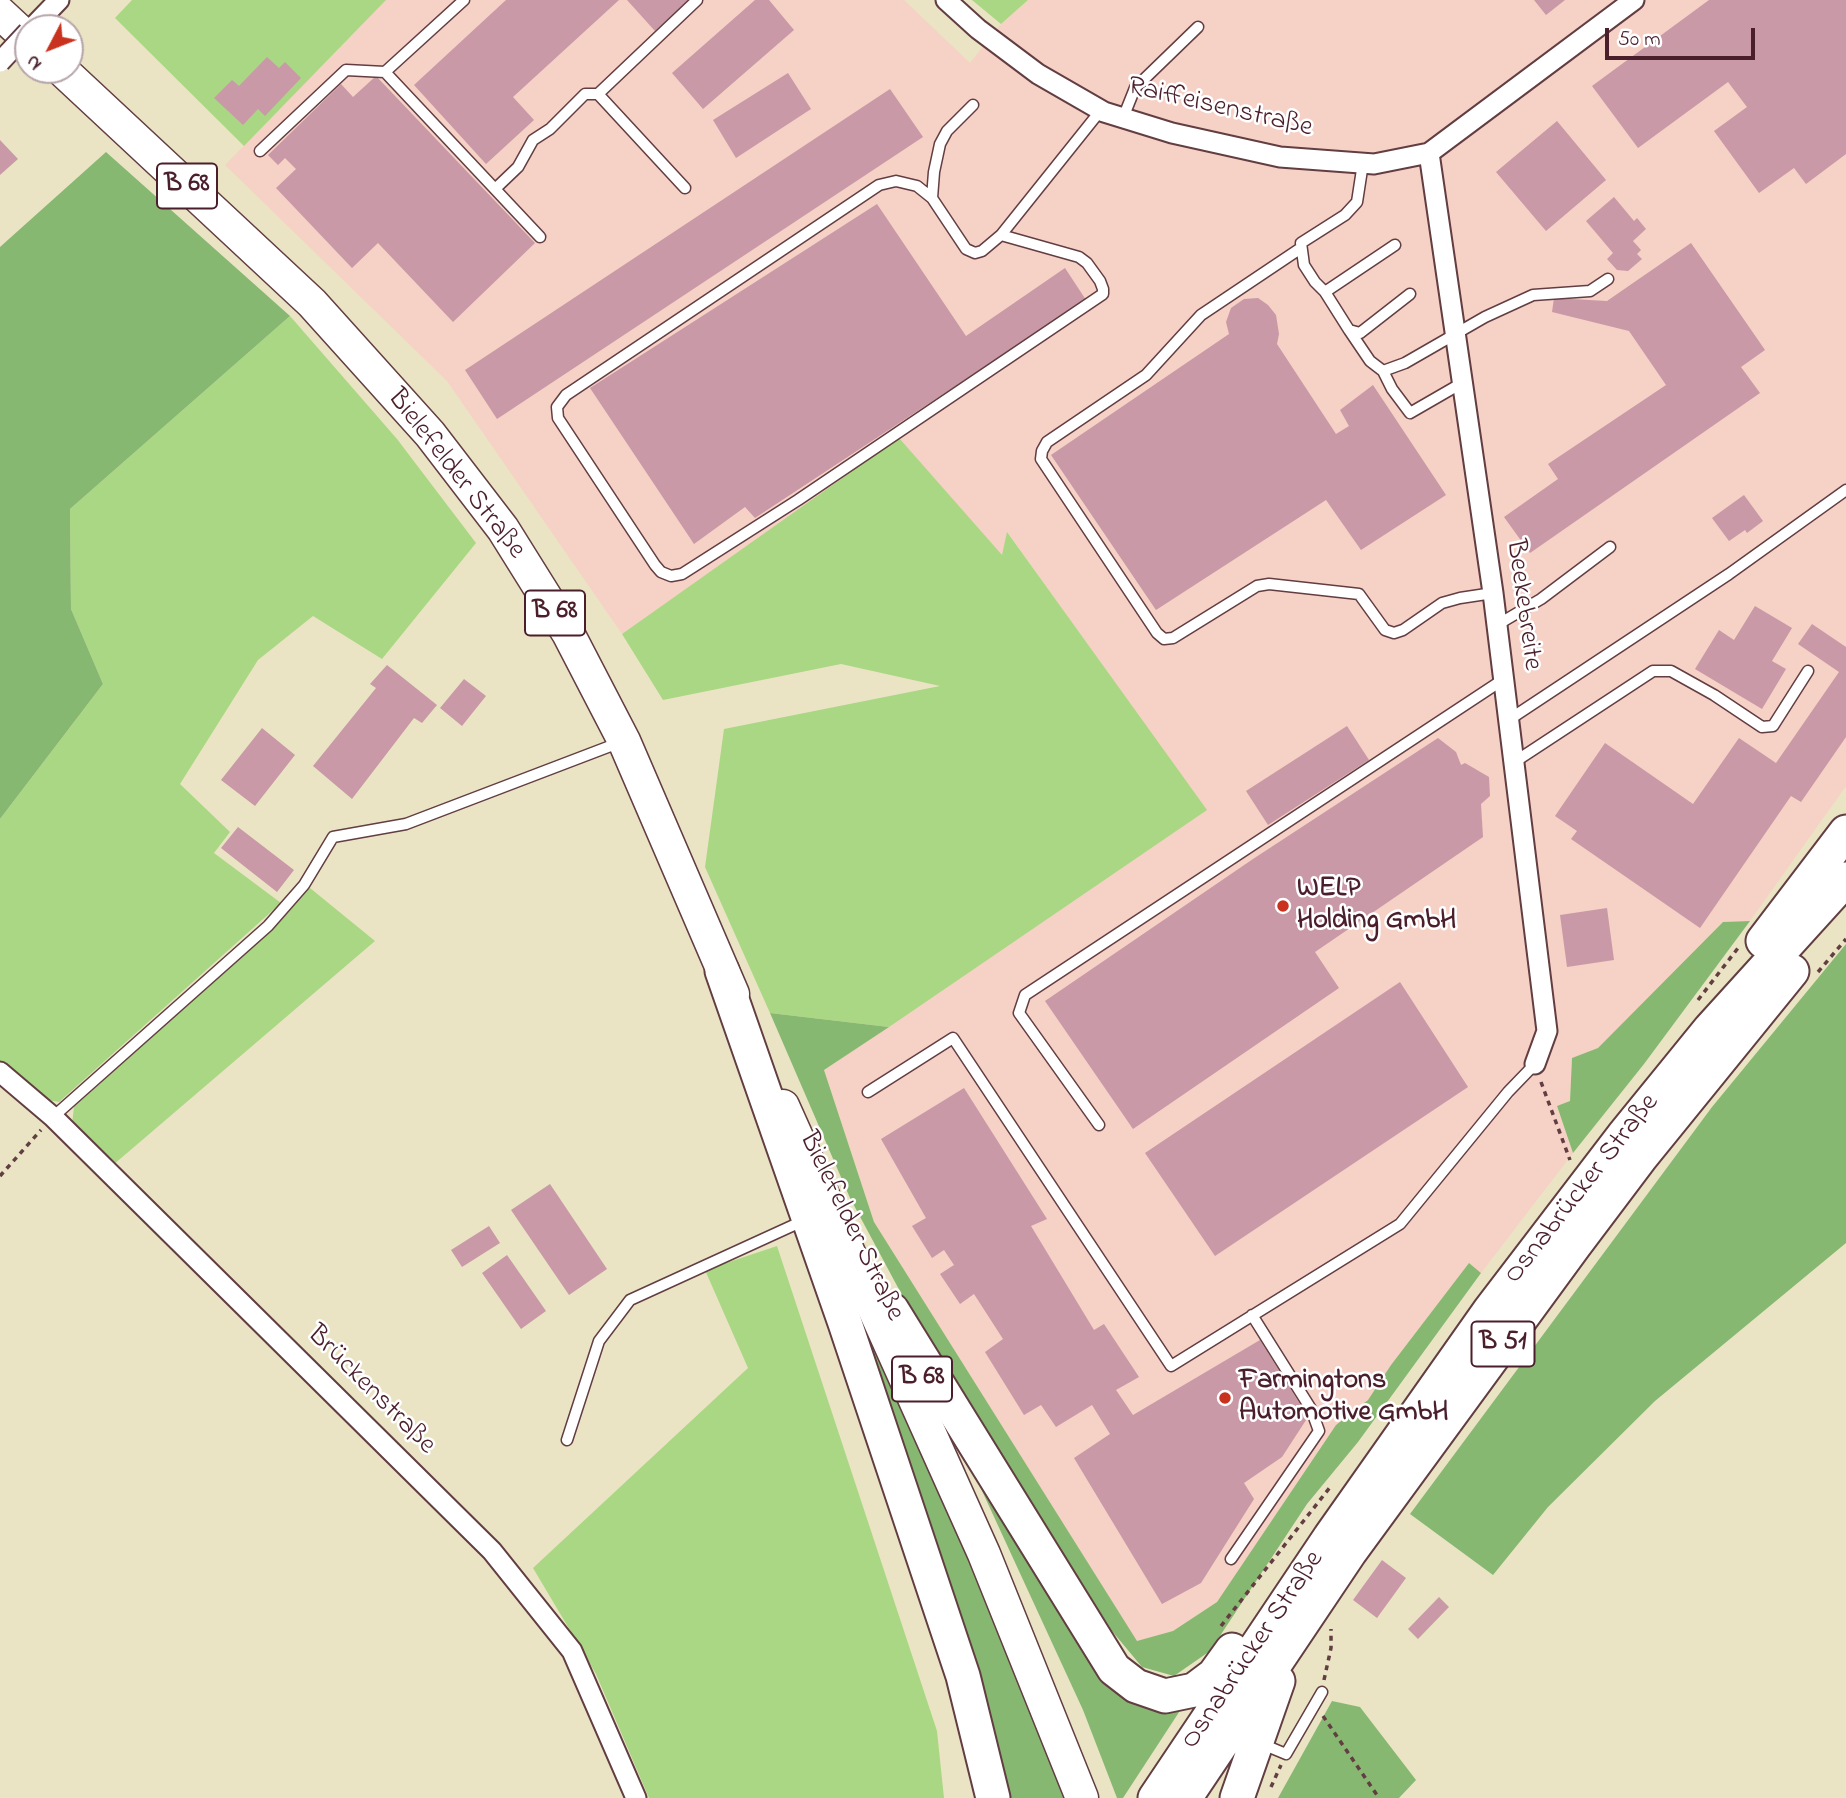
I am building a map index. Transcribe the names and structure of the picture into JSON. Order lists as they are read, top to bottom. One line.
{"streets":{"highway":["B 68","Osnabrücker Straße","B 51"],"main road":["Bielefelder Straße"],"street":["Raiffeisenstraße","Beekebreite","Brückenstraße"]},"crossings":[["Raiffeisenstraße","Beekebreite"],["B 68","Bielefelder Straße"],["B 68","Osnabrücker Straße"]],"places":["WELP Holding GmbH","Farmingtons Automotive GmbH"],"scale_bar":"50 m","north":"bottom left"}
